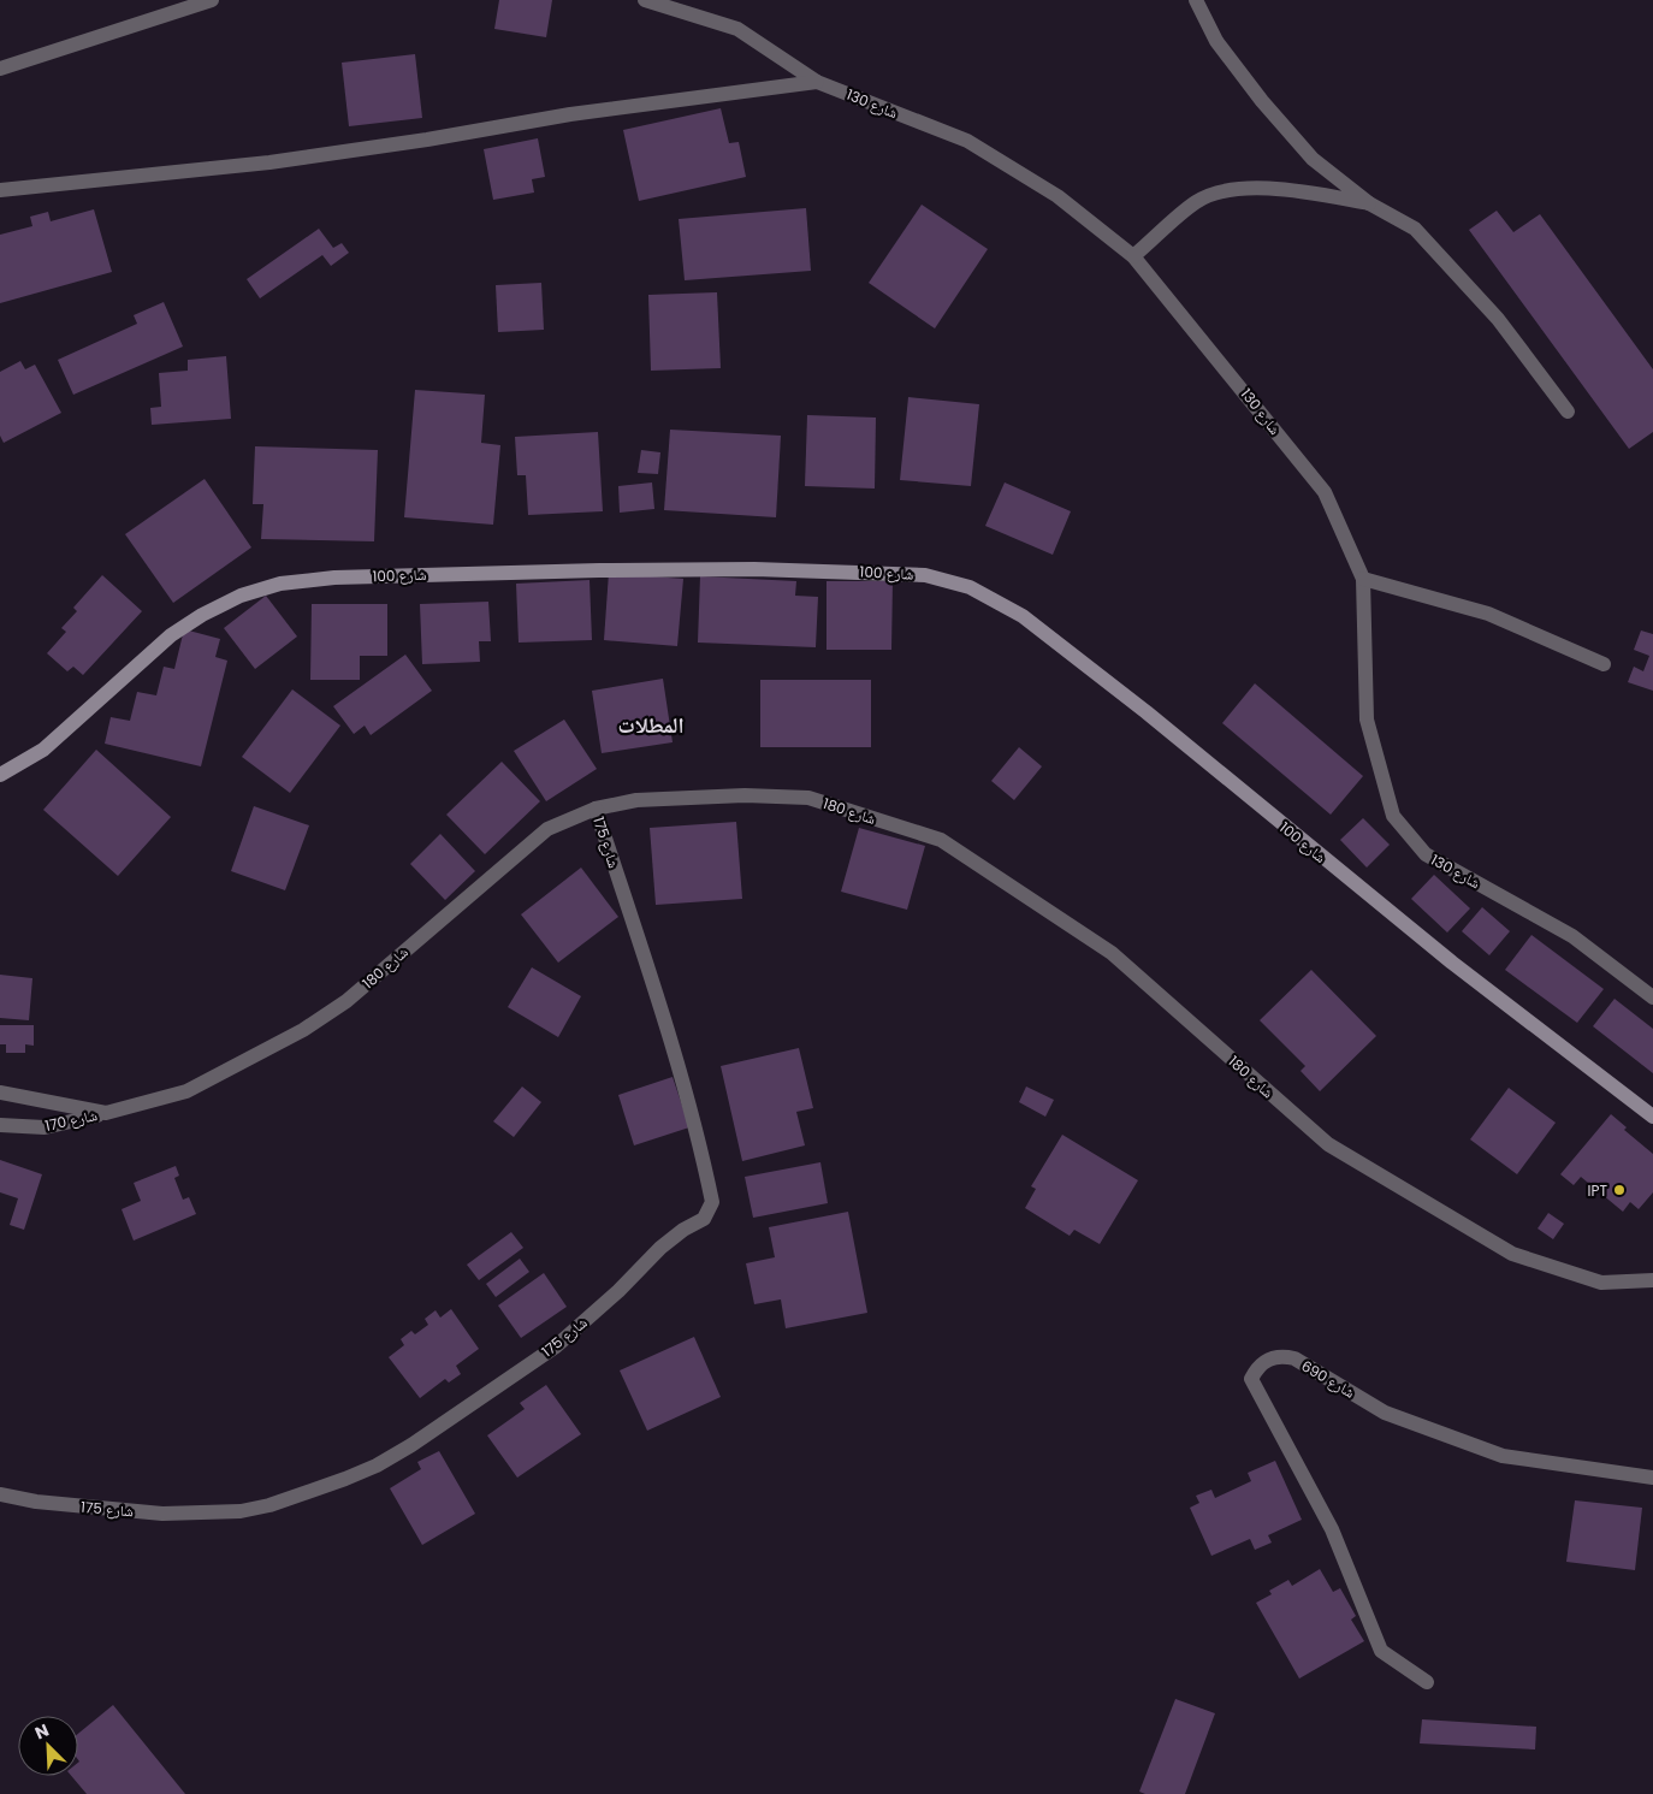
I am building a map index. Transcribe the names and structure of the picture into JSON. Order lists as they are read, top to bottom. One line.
{"streets":{"main road":["شارع 100"],"street":["شارع 130","شارع 180","شارع 175","شارع 170","شارع 690"]},"crossings":[["شارع 180","شارع 175"],["شارع 180","شارع 170"]],"districts":["المطلات"],"places":["IPT"],"north":"top left"}
